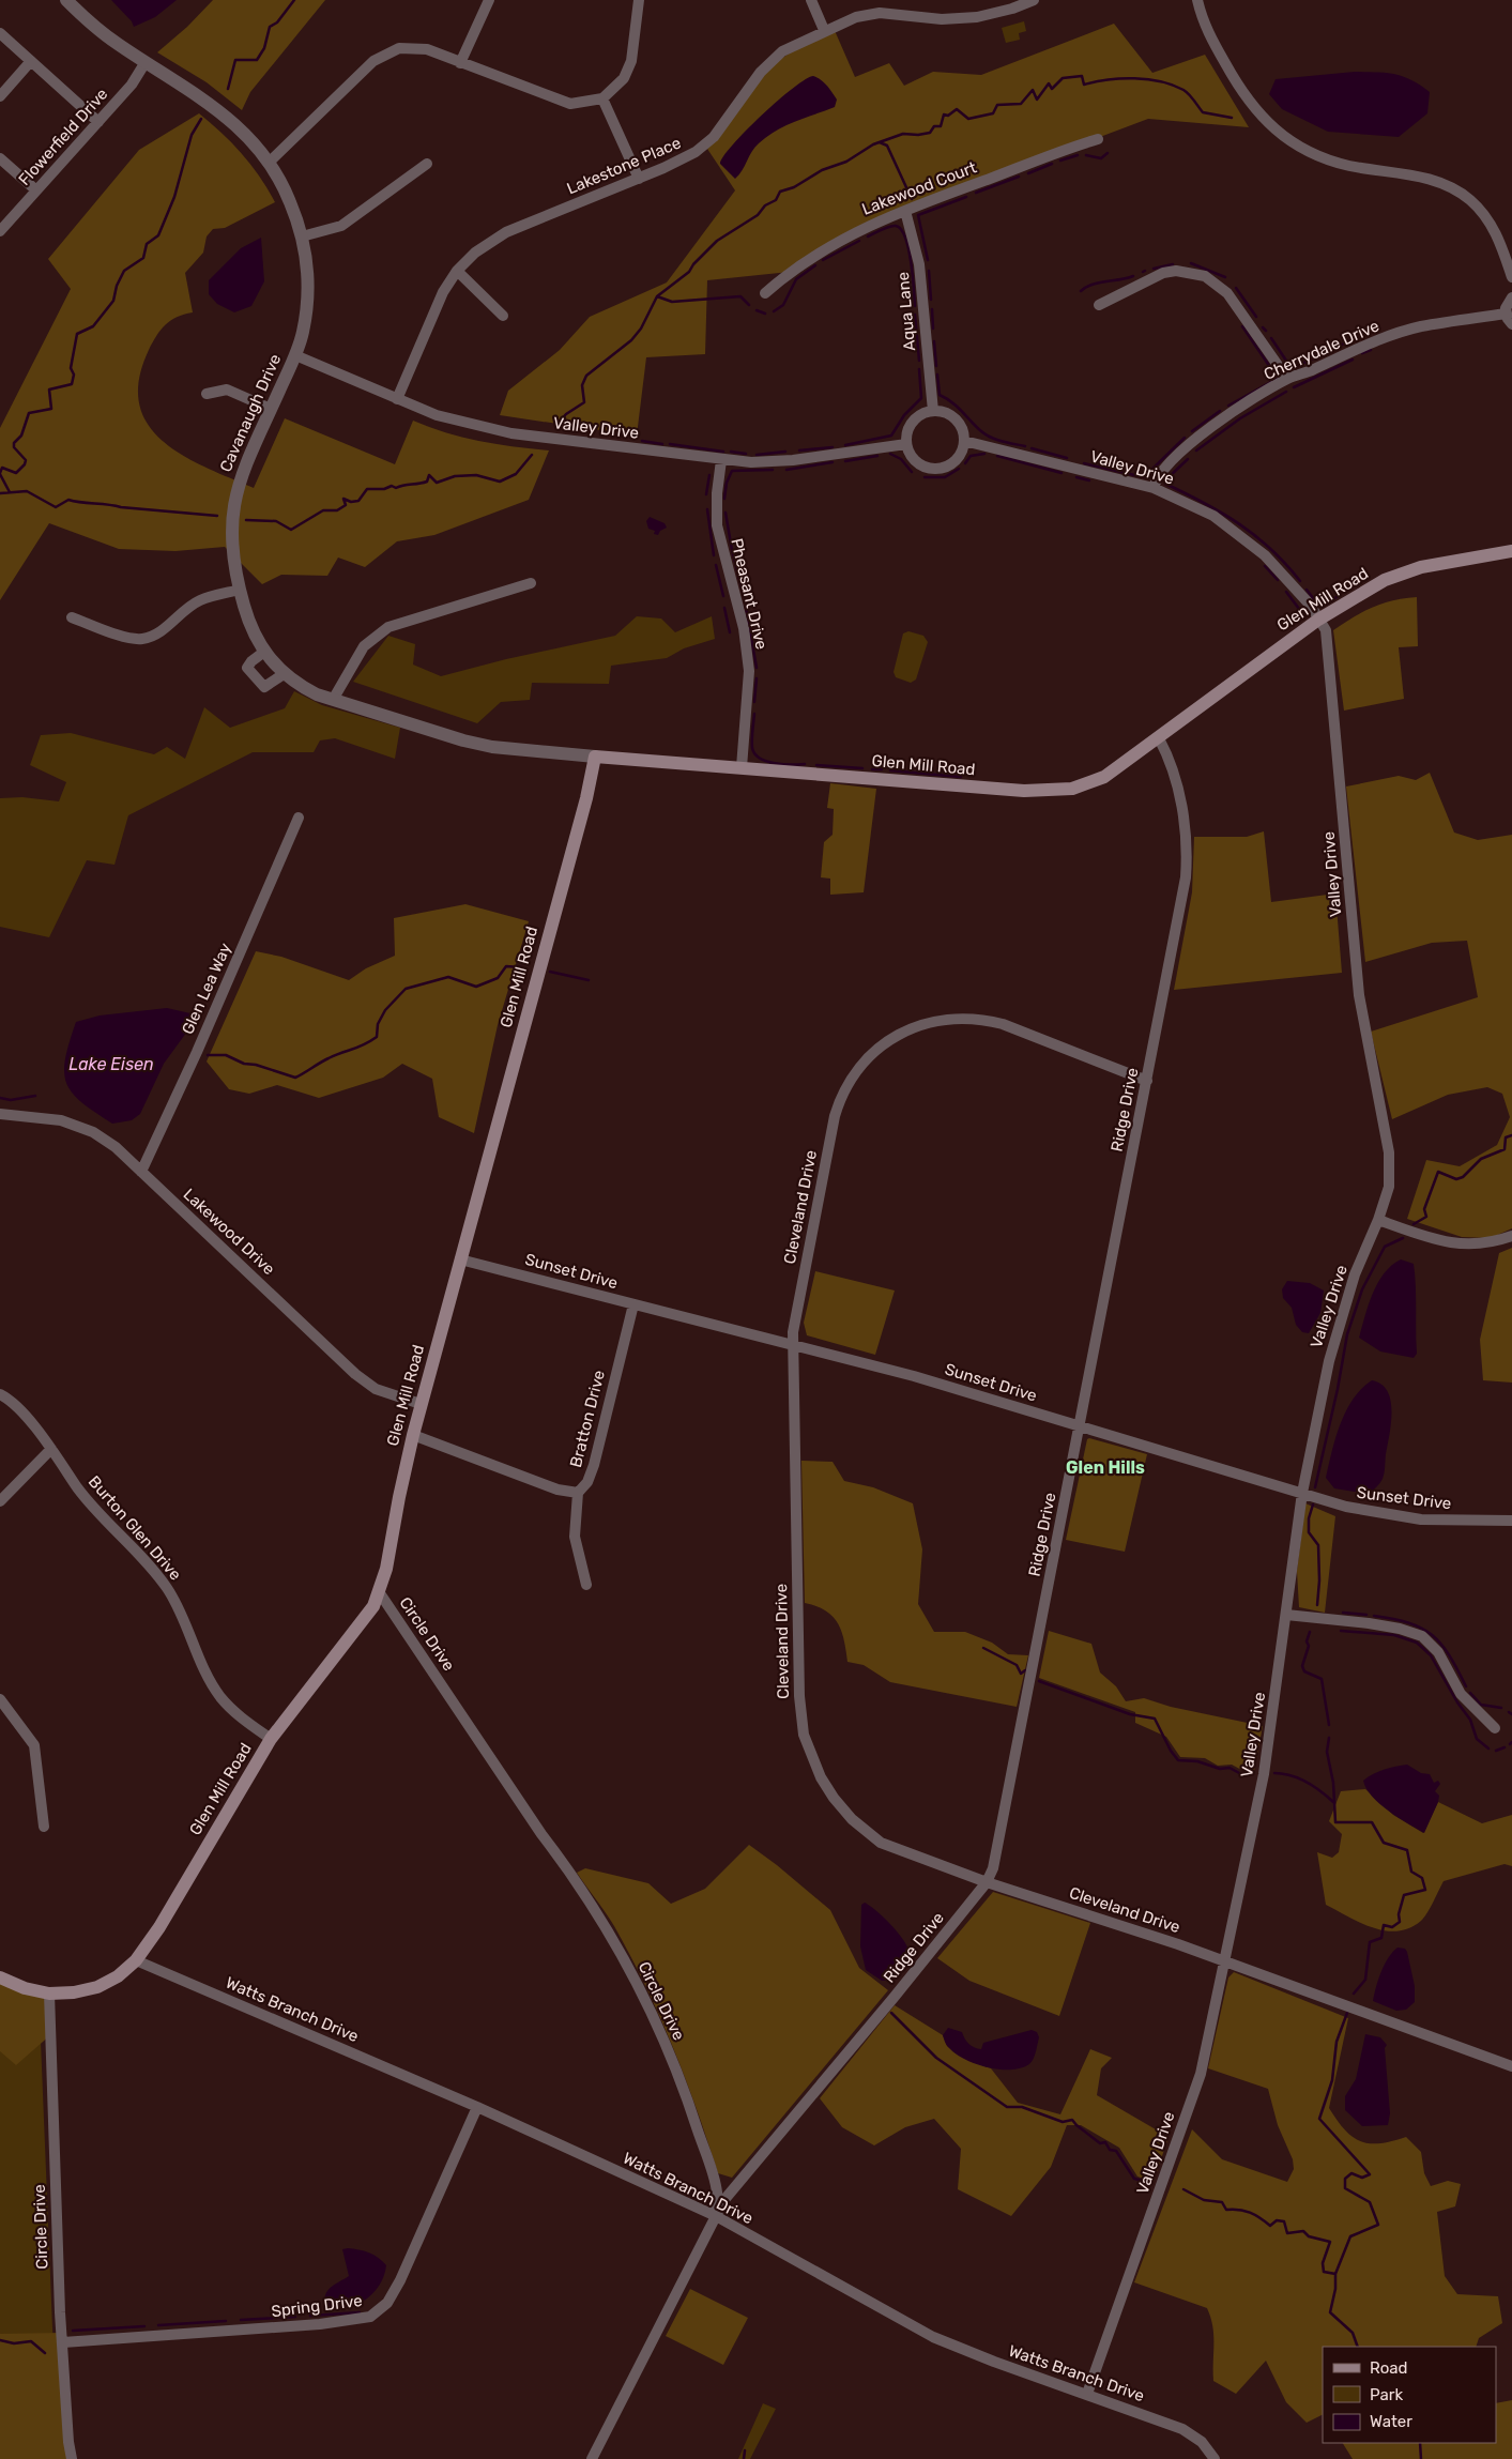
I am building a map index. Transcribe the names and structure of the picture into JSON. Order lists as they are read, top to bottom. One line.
{"streets":{"main road":["Glen Mill Road"],"street":["Flowerfield Drive","Lakestone Place","Lakewood Court","Aqua Lane","Cherrydale Drive","Cavanaugh Drive","Valley Drive","Pheasant Drive","Glen Lea Way","Ridge Drive","Cleveland Drive","Lakewood Drive","Sunset Drive","Bratton Drive","Burton Glen Drive","Circle Drive","Watts Branch Drive","Spring Drive"]},"crossings":[["Flowerfield Drive","Cavanaugh Drive"],["Lakestone Place","Valley Drive"],["Lakewood Court","Aqua Lane"],["Aqua Lane","Valley Drive"],["Cherrydale Drive","Valley Drive"],["Cavanaugh Drive","Valley Drive"],["Cavanaugh Drive","Glen Mill Road"],["Valley Drive","Pheasant Drive"],["Valley Drive","Glen Mill Road"],["Valley Drive","Cleveland Drive"],["Valley Drive","Sunset Drive"],["Valley Drive","Watts Branch Drive"],["Pheasant Drive","Glen Mill Road"],["Glen Mill Road","Ridge Drive"],["Glen Mill Road","Lakewood Drive"],["Glen Mill Road","Sunset Drive"],["Glen Mill Road","Burton Glen Drive"],["Glen Mill Road","Circle Drive"],["Glen Mill Road","Watts Branch Drive"],["Glen Lea Way","Lakewood Drive"],["Ridge Drive","Cleveland Drive"],["Ridge Drive","Sunset Drive"],["Ridge Drive","Circle Drive"],["Ridge Drive","Watts Branch Drive"],["Cleveland Drive","Sunset Drive"],["Sunset Drive","Bratton Drive"],["Circle Drive","Watts Branch Drive"],["Circle Drive","Spring Drive"],["Watts Branch Drive","Spring Drive"]],"districts":["Glen Hills"],"water":["Lake Eisen"],"legend":["Road","Park","Water"]}
